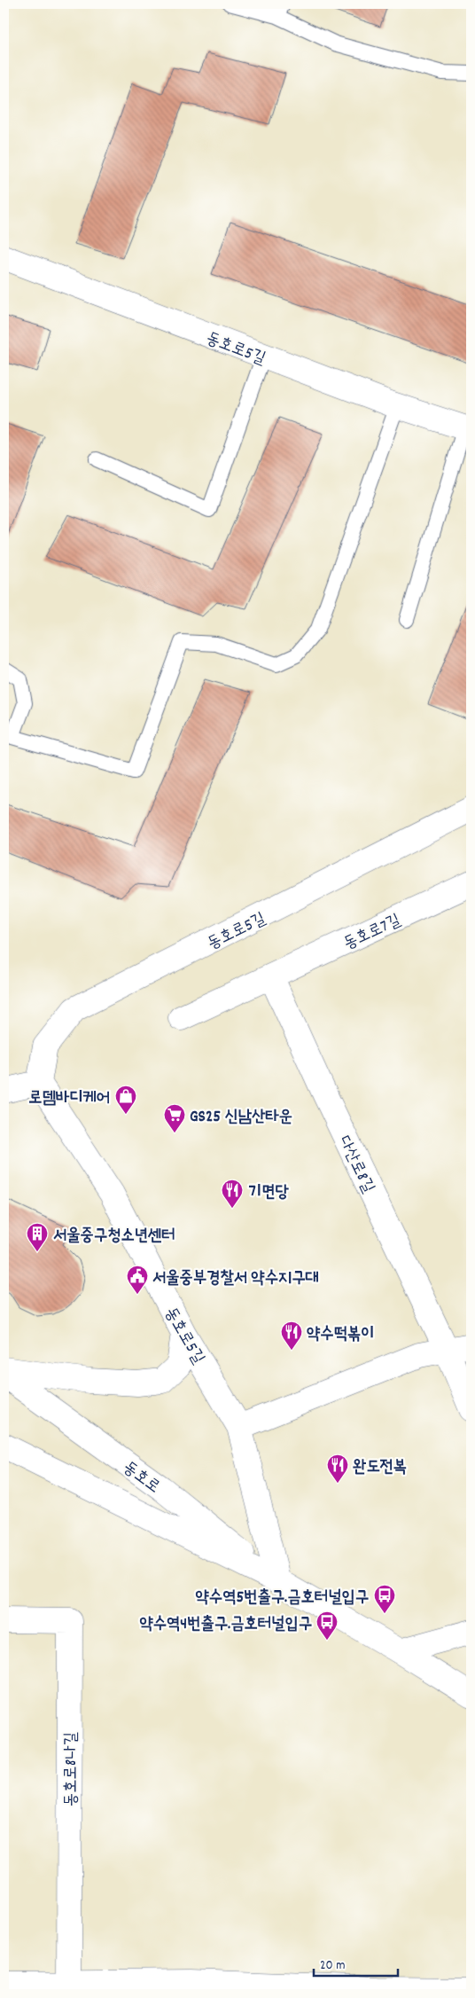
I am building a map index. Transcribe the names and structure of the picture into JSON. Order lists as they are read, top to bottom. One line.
{"streets":{"street":["동호로5길","동호로7길","다산로8길","동호로","동호로8나길"]},"crossings":[["동호로5길","동호로"],["동호로7길","다산로8길"]],"places":{"shop":["로뎀바디케어"],"supermarket":["GS25 신남산타운"],"restaurant":["기면당","약수떡볶이","완도전복"],"building":["서울중구청소년센터"],"public building":["서울중부경찰서 약수지구대"],"bus stop":["약수역5번출구.금호터널입구","약수역4번출구.금호터널입구"]},"scale_bar":"20 m"}
